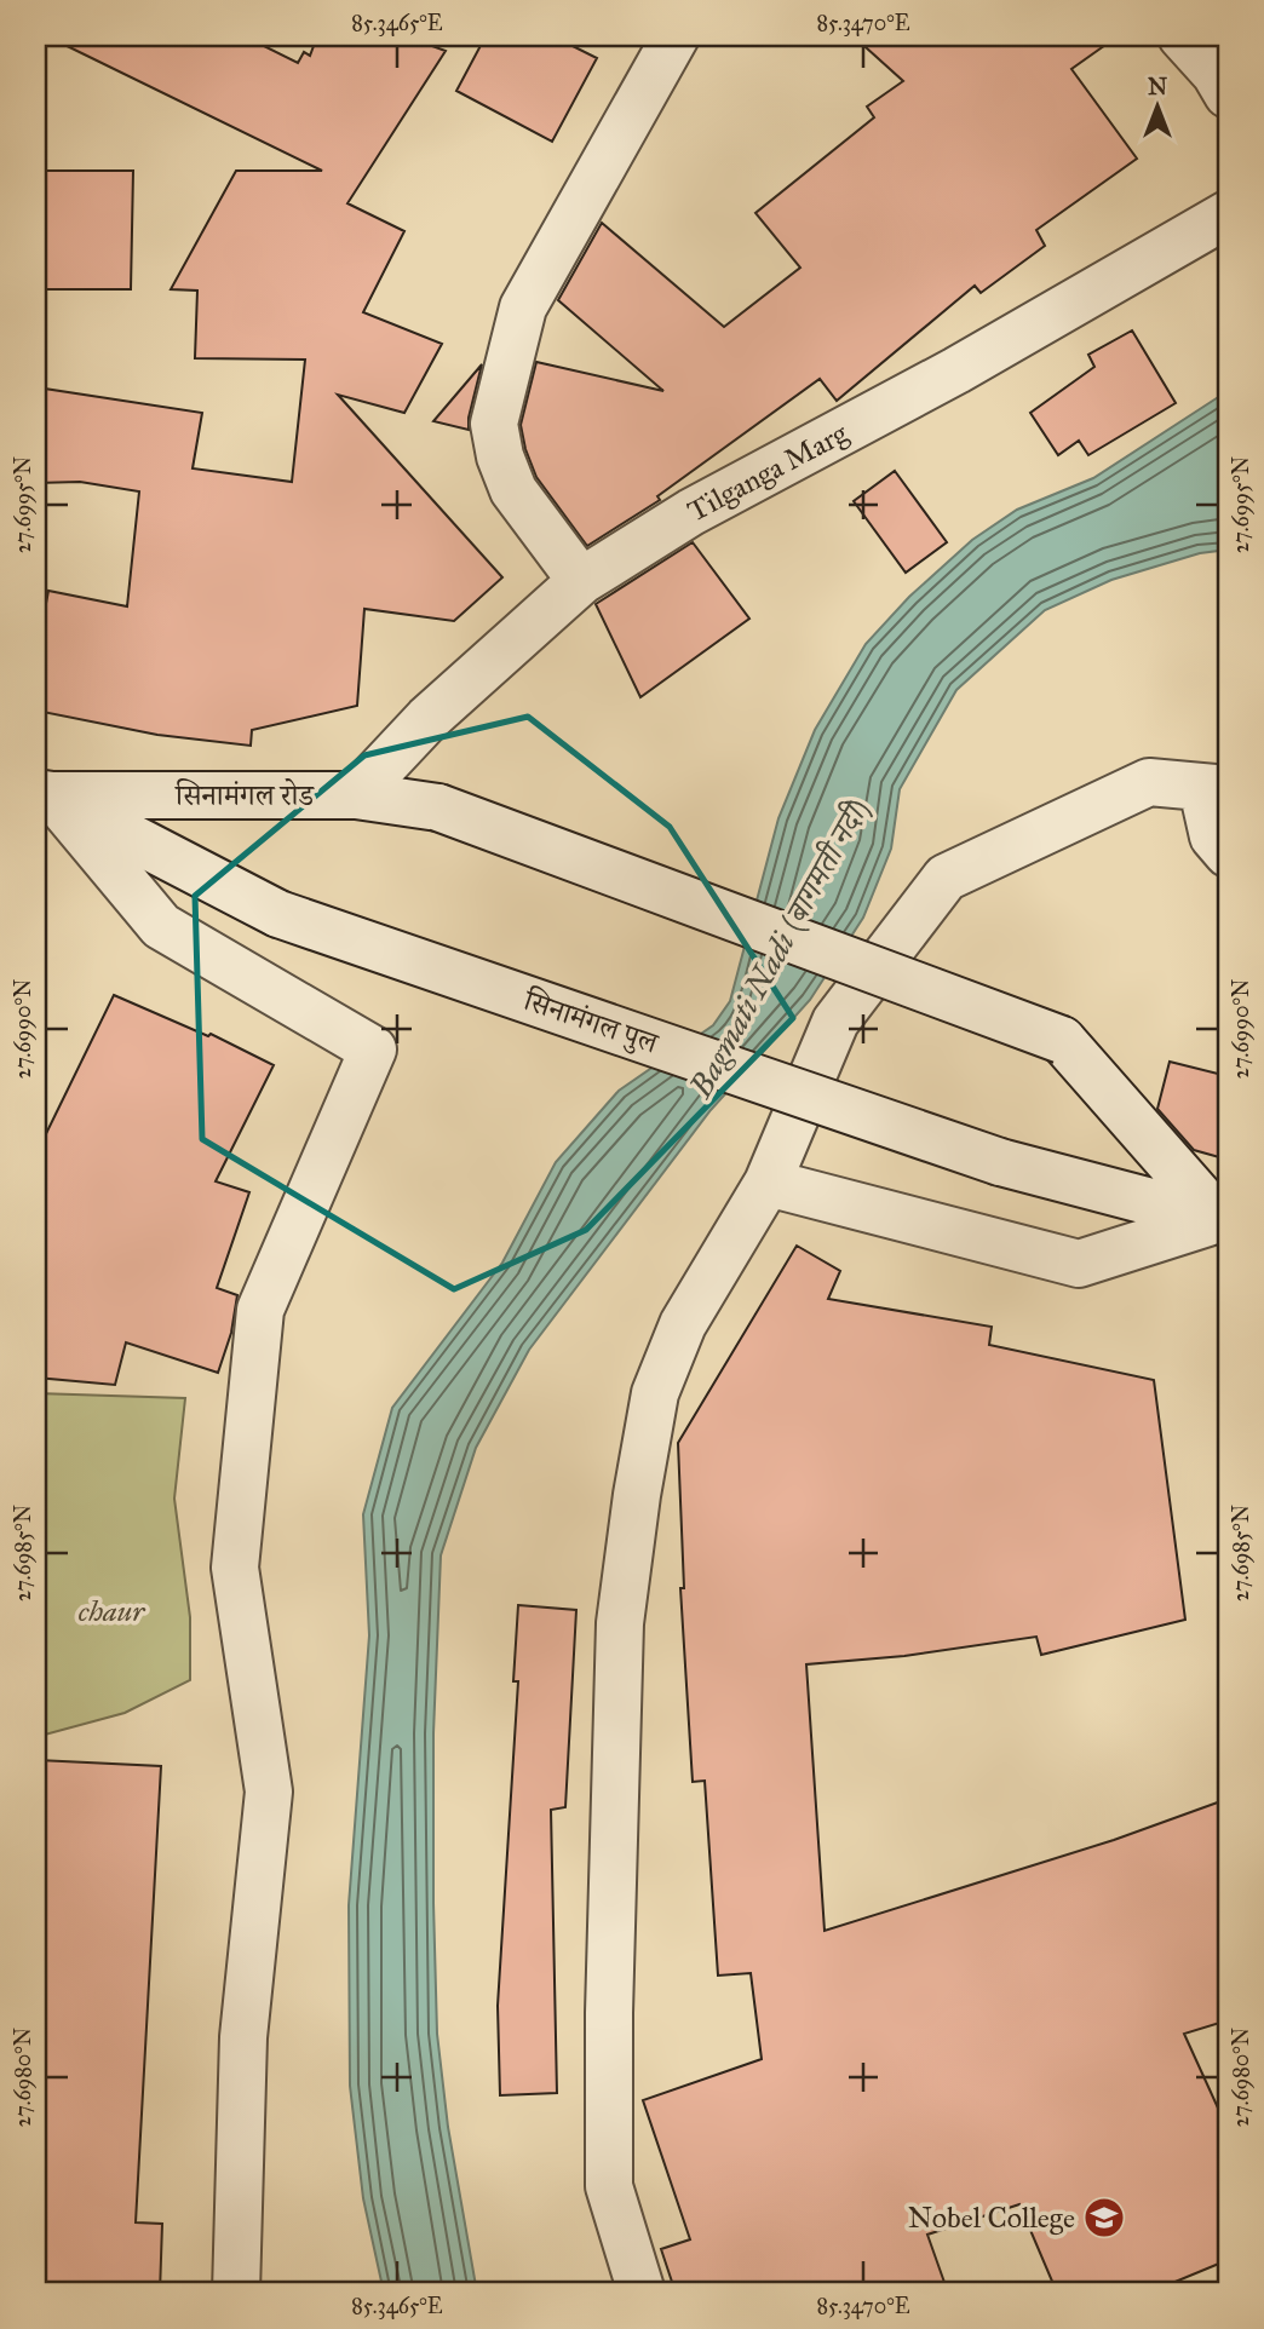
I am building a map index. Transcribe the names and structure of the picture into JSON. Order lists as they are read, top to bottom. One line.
{"streets":{"street":["Tilganga Marg","सिनामंगल रोड","सिनामंगल पुल"]},"crossings":[["Tilganga Marg","सिनामंगल रोड"],["सिनामंगल रोड","सिनामंगल पुल"]],"water":["Bagmati Nadi (बागमती नदी)"],"parks":["chaur"],"places":{"school or university":["Nobel College"]},"north":"top","coordinates":["85.3465°E","85.3470°E","27.6995°N","27.6990°N","27.6985°N","27.6980°N"]}
